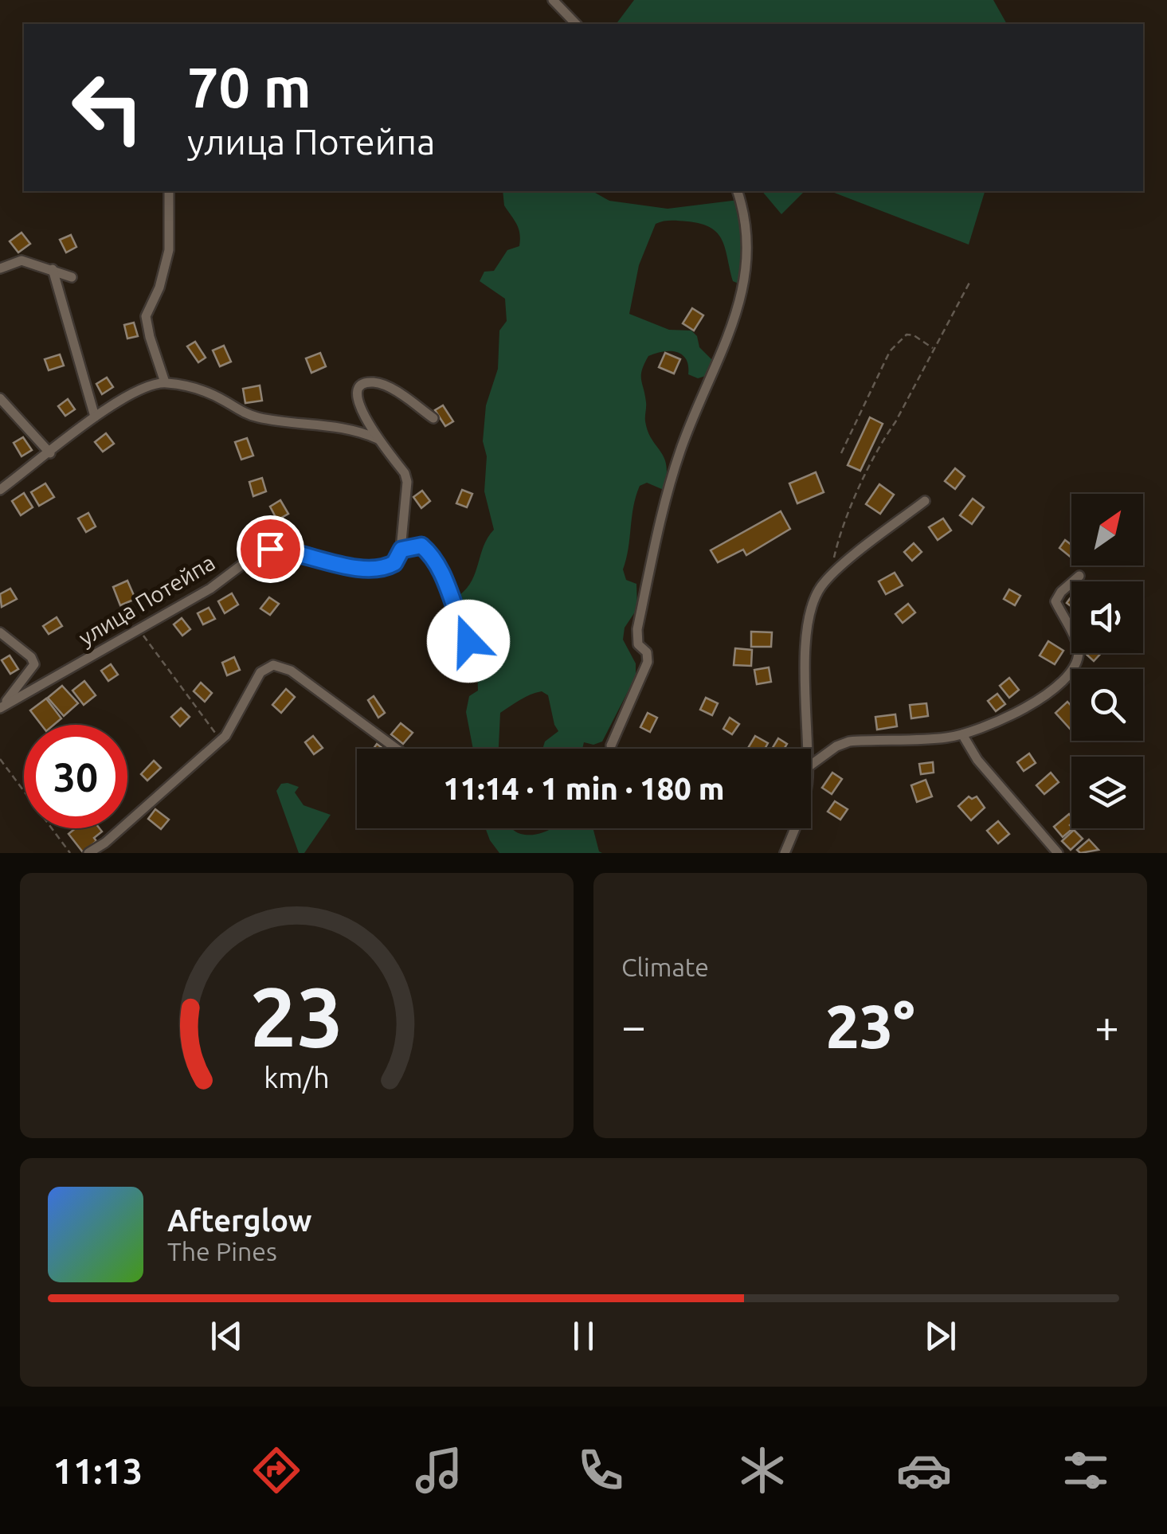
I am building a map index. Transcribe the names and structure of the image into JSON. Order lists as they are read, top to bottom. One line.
{"streets":{"street":["улица Потейпа"]},"north":"top right","page":{"turn":["70 m","улица Потейпа"],"limit":"30","trip":"11:14 · 1 min · 180 m","tile":"Climate","heat":["−","23°","+"],"song":["Afterglow","The Pines"],"tabs":"11:13","gauge":["23","km/h"]}}
